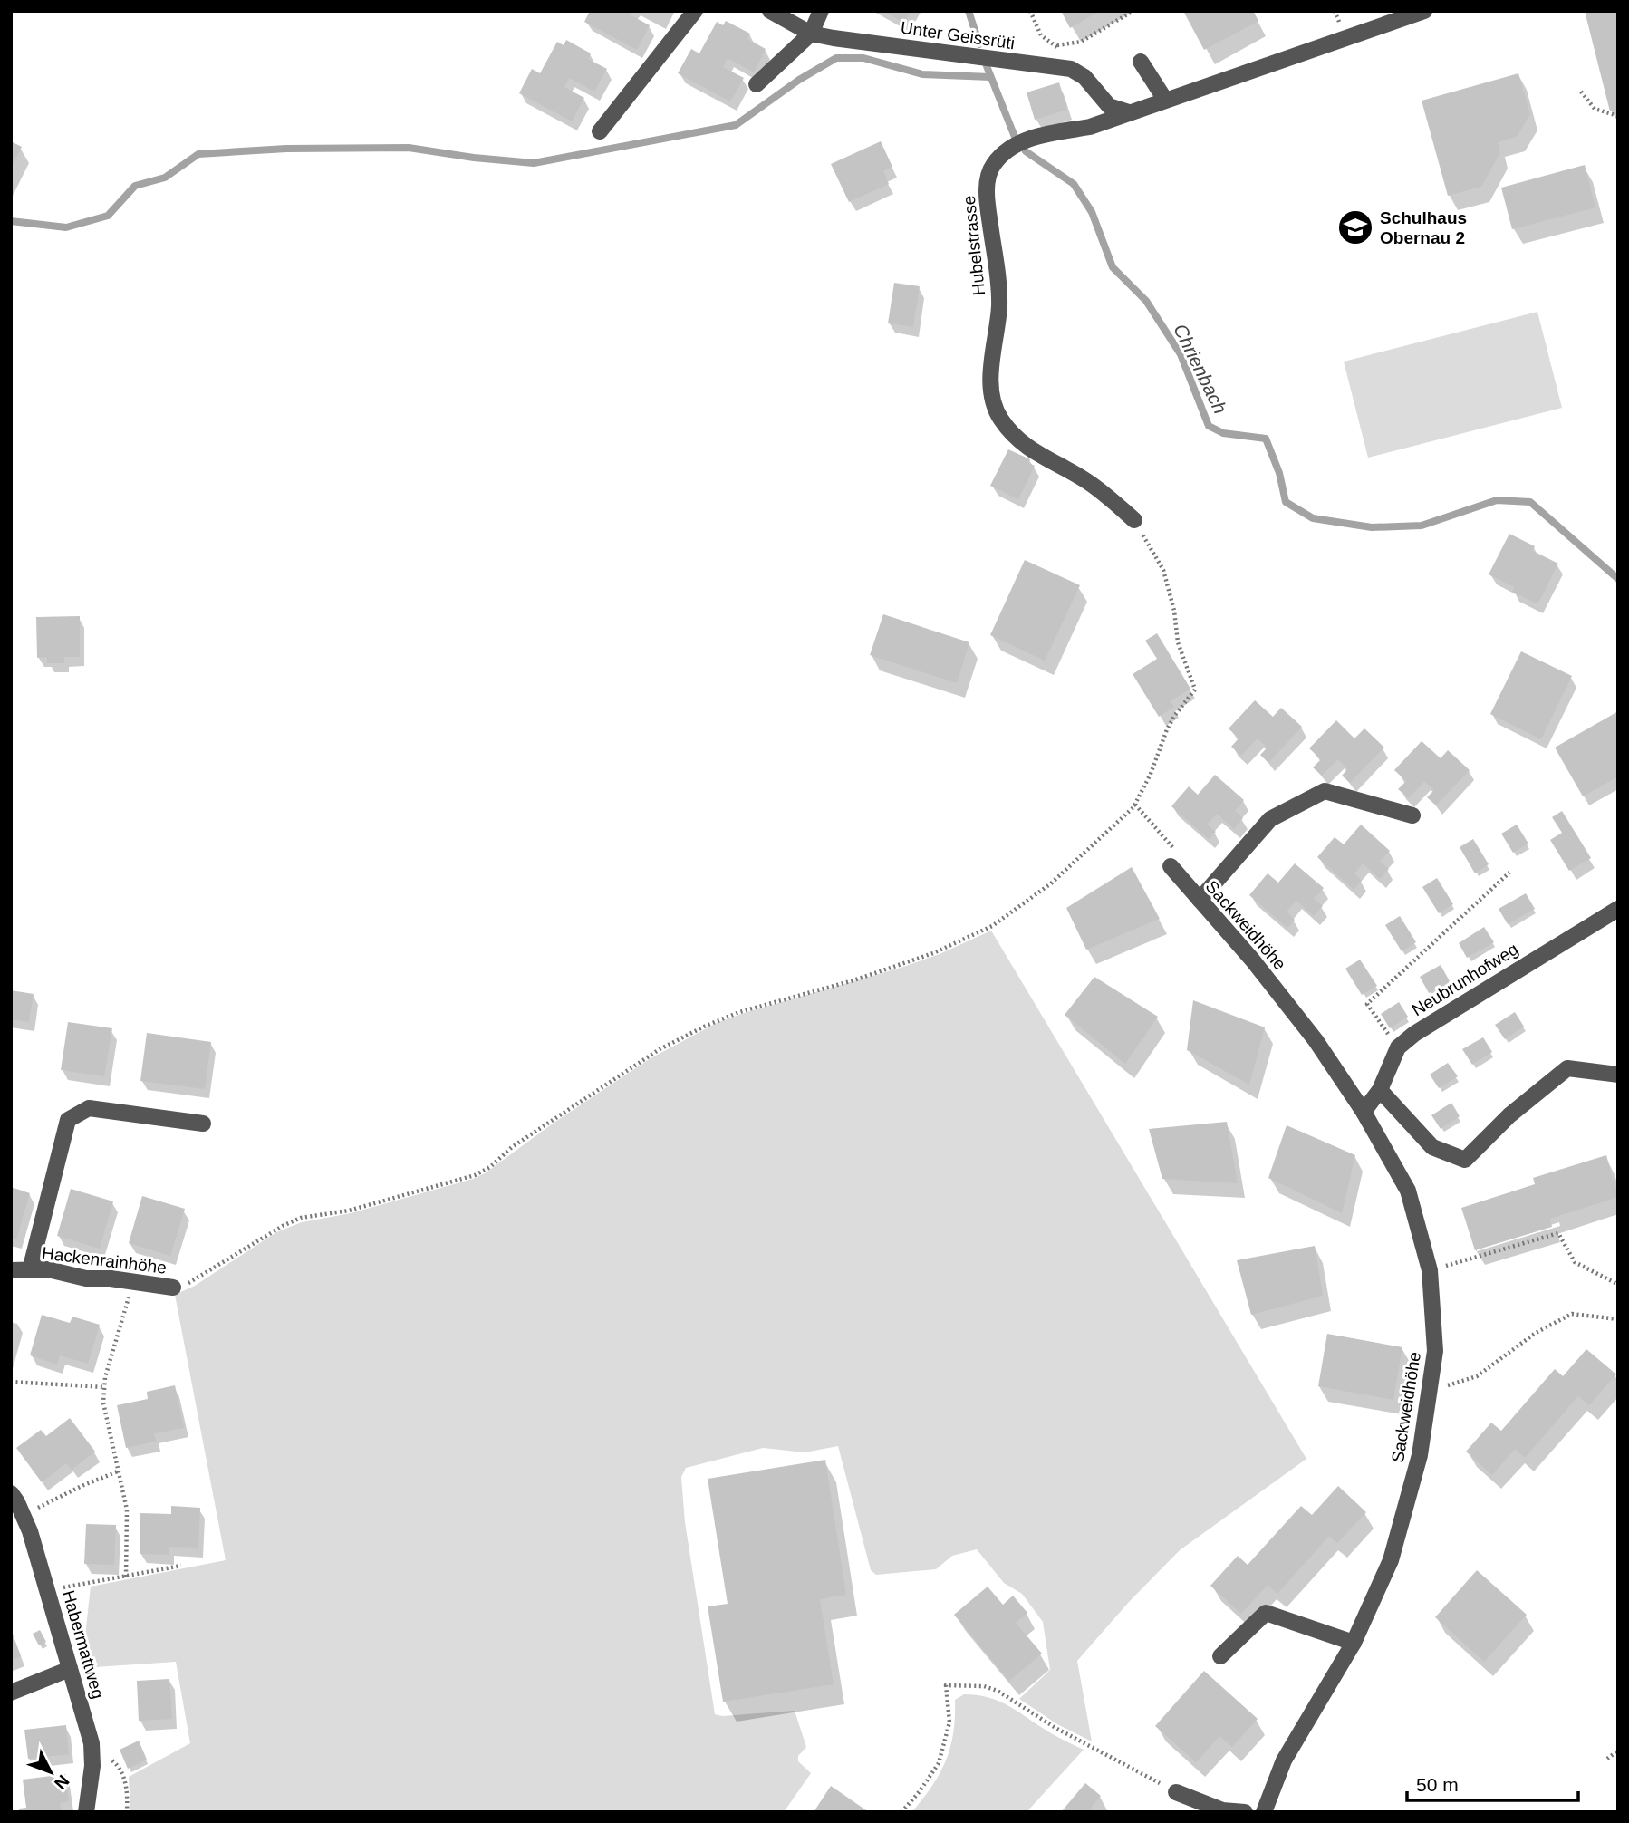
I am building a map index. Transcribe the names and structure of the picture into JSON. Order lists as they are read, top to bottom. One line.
{"streets":{"street":["Unter Geissrüti","Hubelstrasse","Sackweidhöhe","Neubrunhofweg","Hackenrainhöhe","Habermattweg"]},"crossings":[["Unter Geissrüti","Hubelstrasse"],["Sackweidhöhe","Neubrunhofweg"]],"water":["Chrienbach"],"places":{"school or university":["Schulhaus Obernau 2"]},"scale_bar":"50 m","north":"bottom right"}
